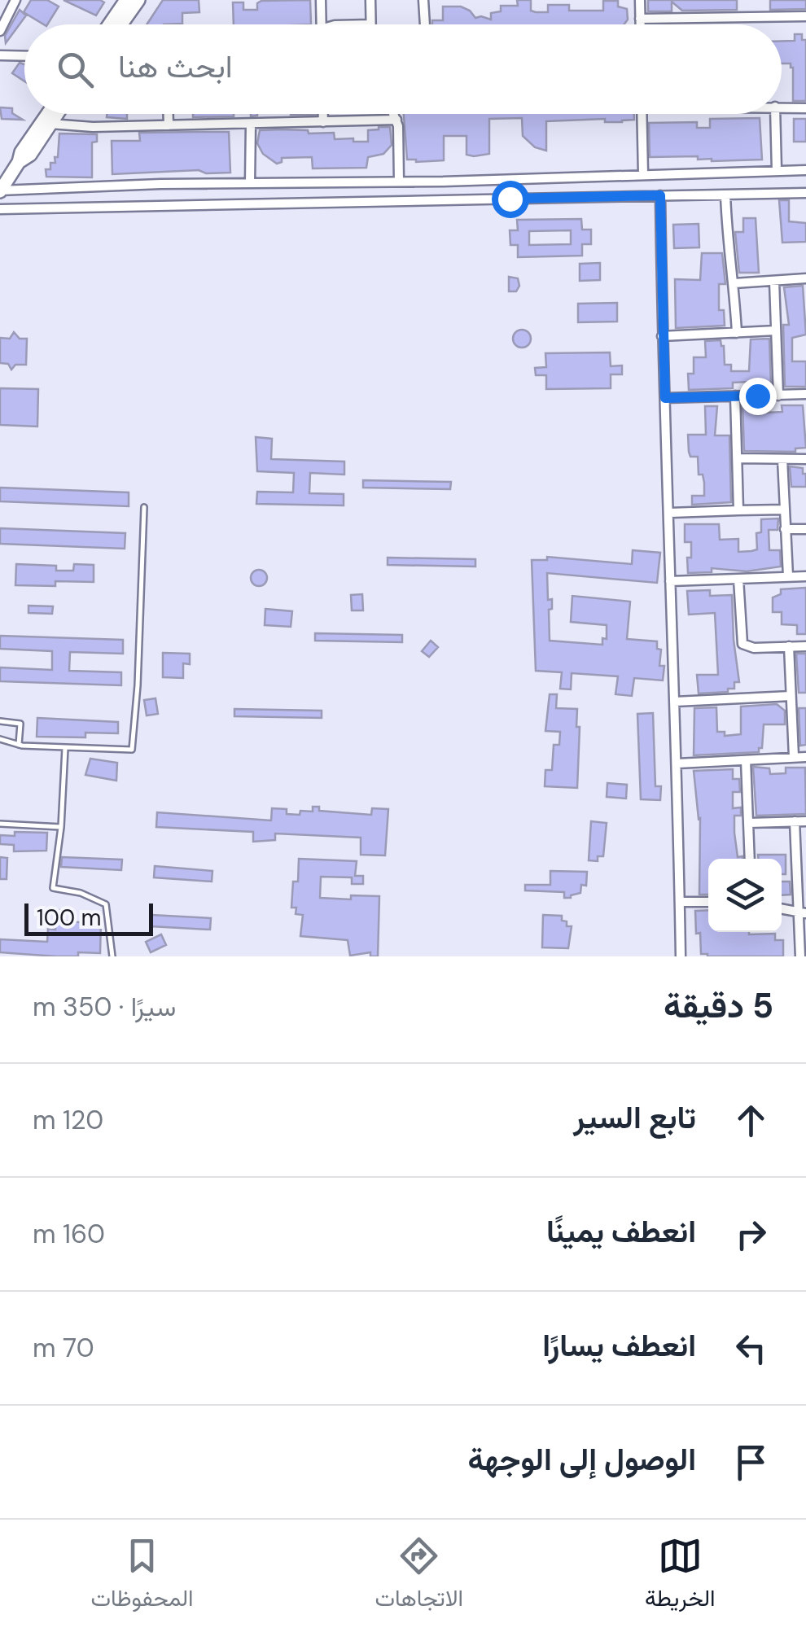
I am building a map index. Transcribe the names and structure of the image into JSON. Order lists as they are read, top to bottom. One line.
{"scale_bar":"100 m","page":{"search":"ابحث هنا","scale":"100 m","heading":["5 دقيقة","سيرًا · 350 m"],"list":[["تابع السير","120 m"],["انعطف يمينًا","160 m"],["انعطف يسارًا","70 m"],"الوصول إلى الوجهة"],"nav":["الخريطة","الاتجاهات","المحفوظات"]}}
